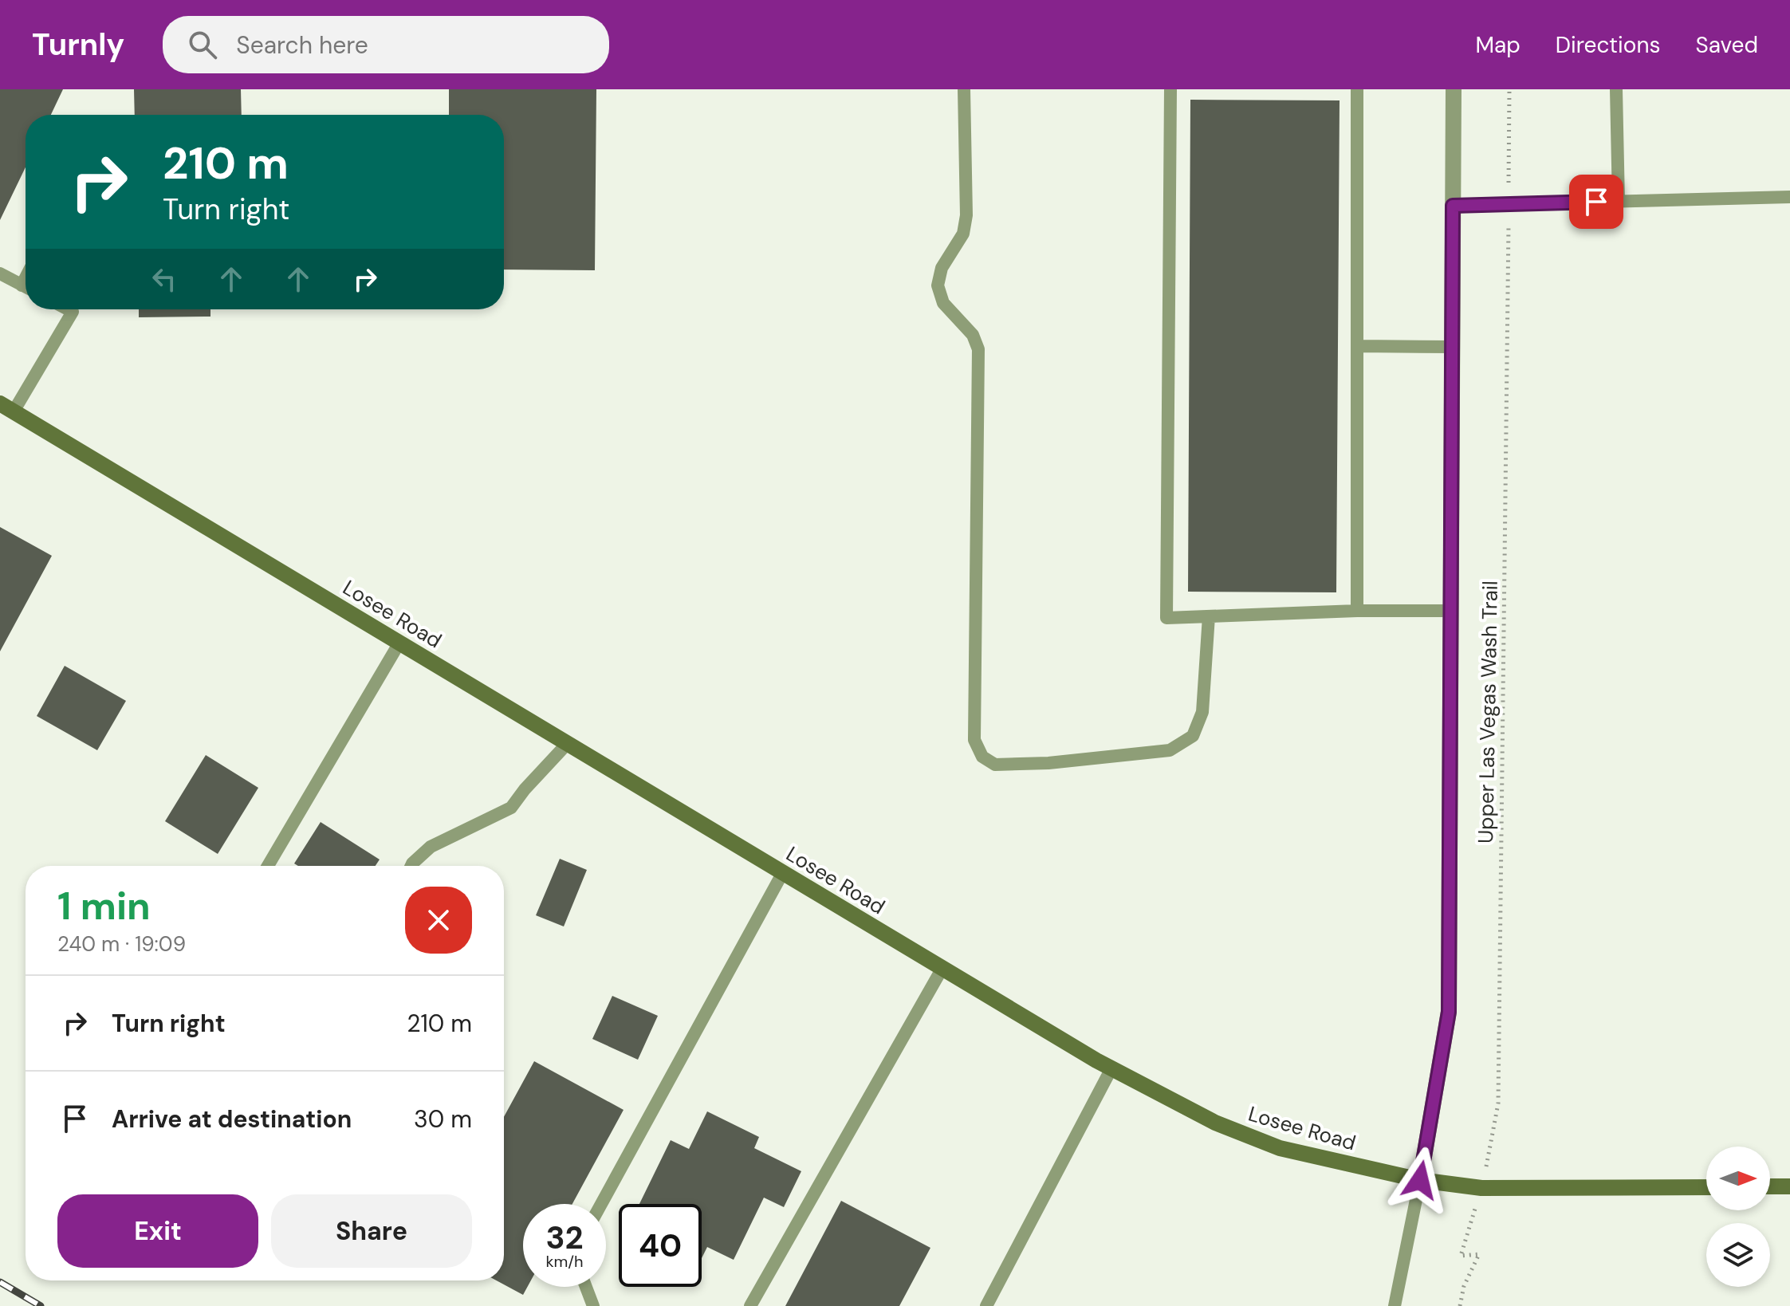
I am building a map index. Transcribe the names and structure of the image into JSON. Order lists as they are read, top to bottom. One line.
{"streets":{"main road":["Losee Road"],"path":["Upper Las Vegas Wash Trail"]},"crossings":[["Losee Road","Upper Las Vegas Wash Trail"]],"north":"right","page":{"header":"Turnly","search":"Search here","nav":["Map","Directions","Saved"],"turn":["210 m","Turn right"],"heading":["1 min","240 m · 19:09"],"list":[{"name":"Turn right","value":"210 m"},{"name":"Arrive at destination","value":"30 m"}],"buttons":["Exit","Share"],"speed":"32 km/h","limit":"40"}}
